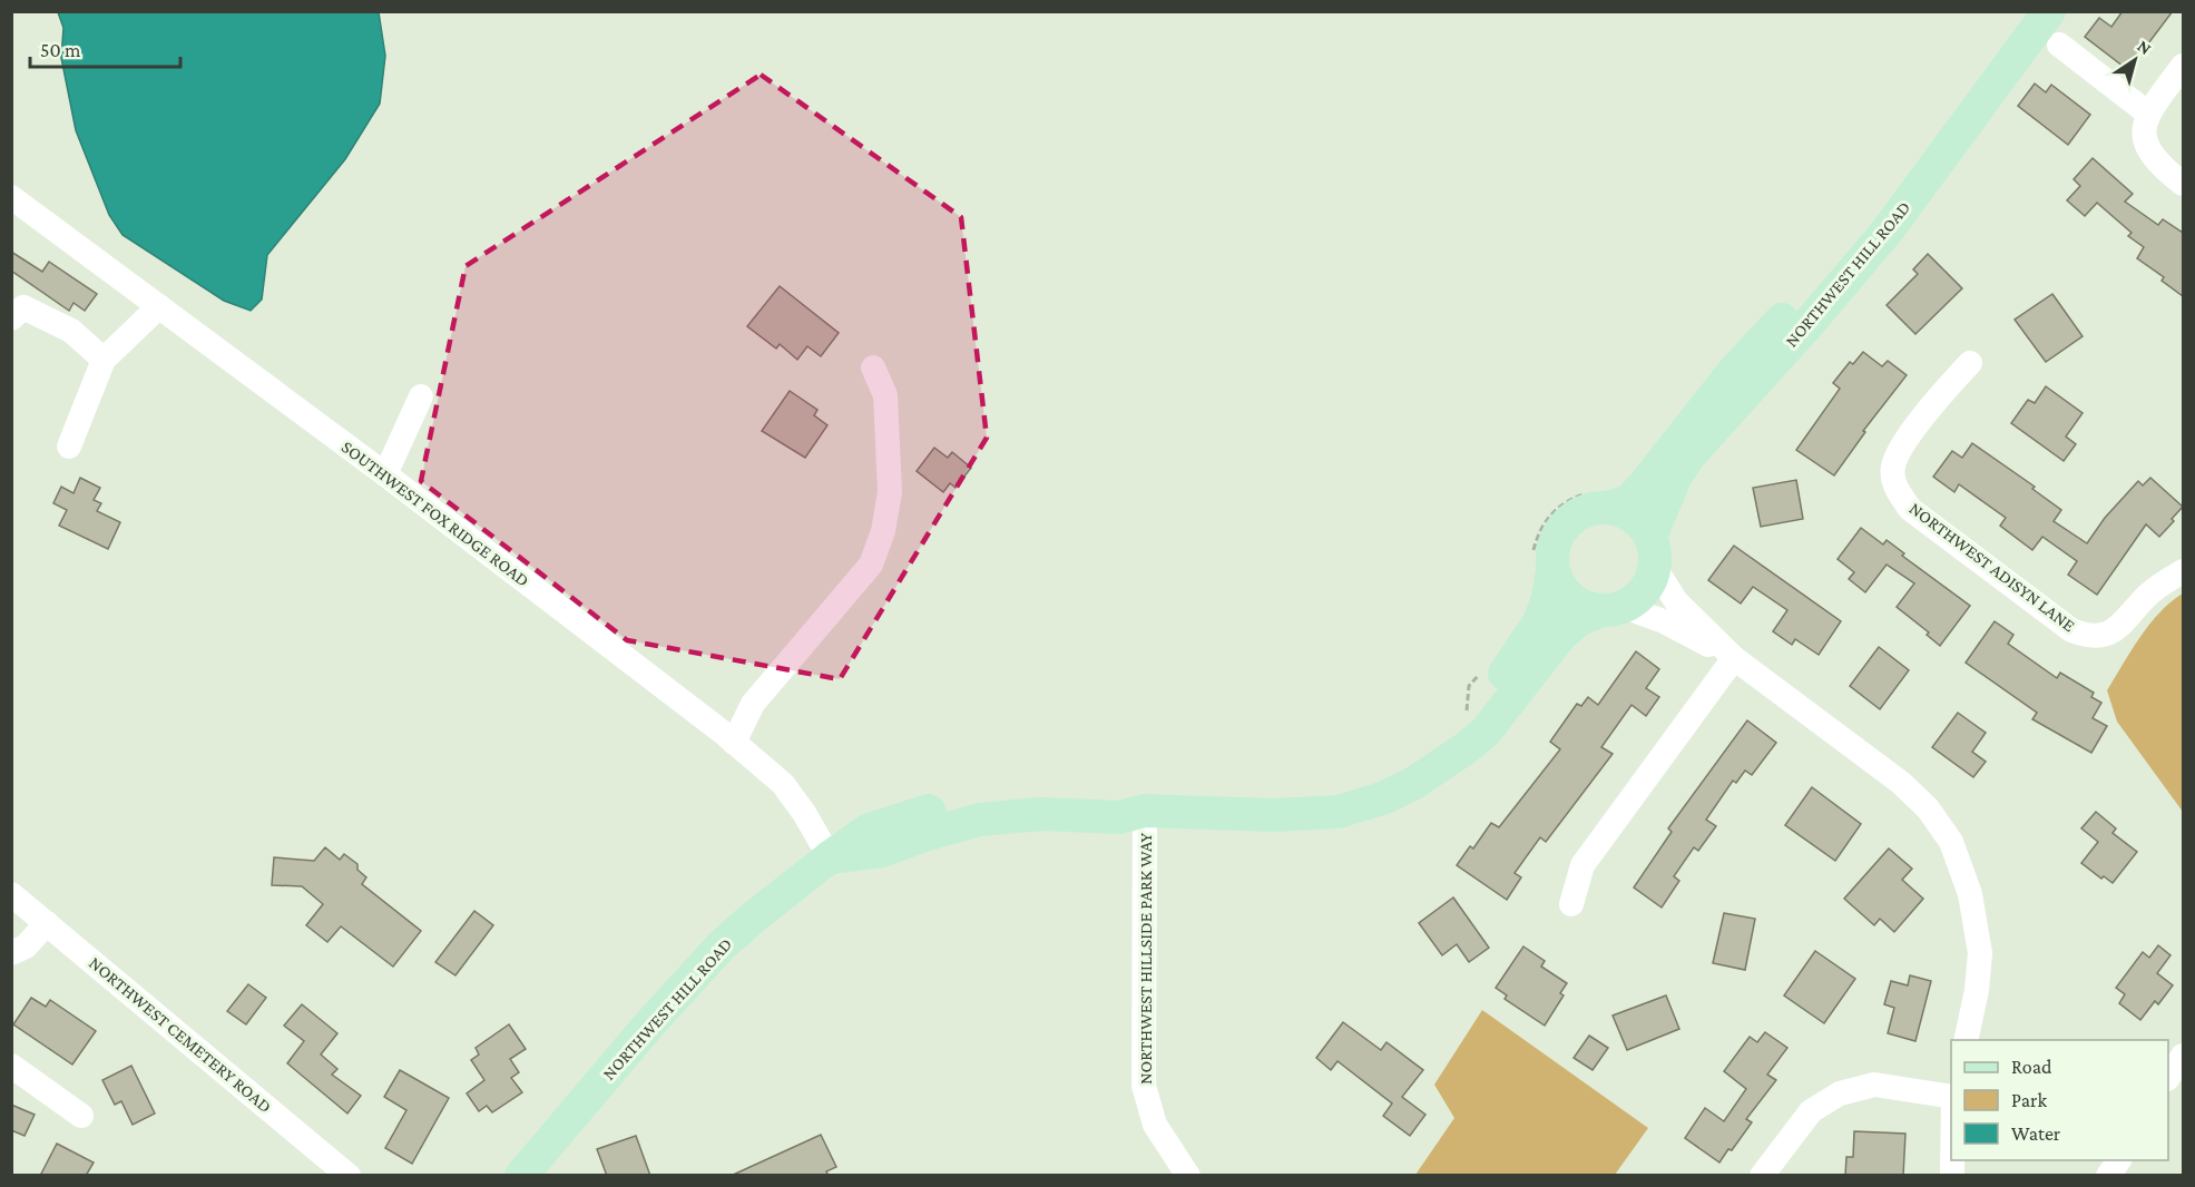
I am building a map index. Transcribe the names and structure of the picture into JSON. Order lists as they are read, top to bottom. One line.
{"streets":{"main road":["NORTHWEST HILL ROAD"],"street":["SOUTHWEST FOX RIDGE ROAD","NORTHWEST ADISYN LANE","NORTHWEST HILLSIDE PARK WAY","NORTHWEST CEMETERY ROAD"]},"crossings":[["NORTHWEST HILL ROAD","SOUTHWEST FOX RIDGE ROAD"]],"legend":["Road","Park","Water"],"scale_bar":"50 m","north":"top right"}
